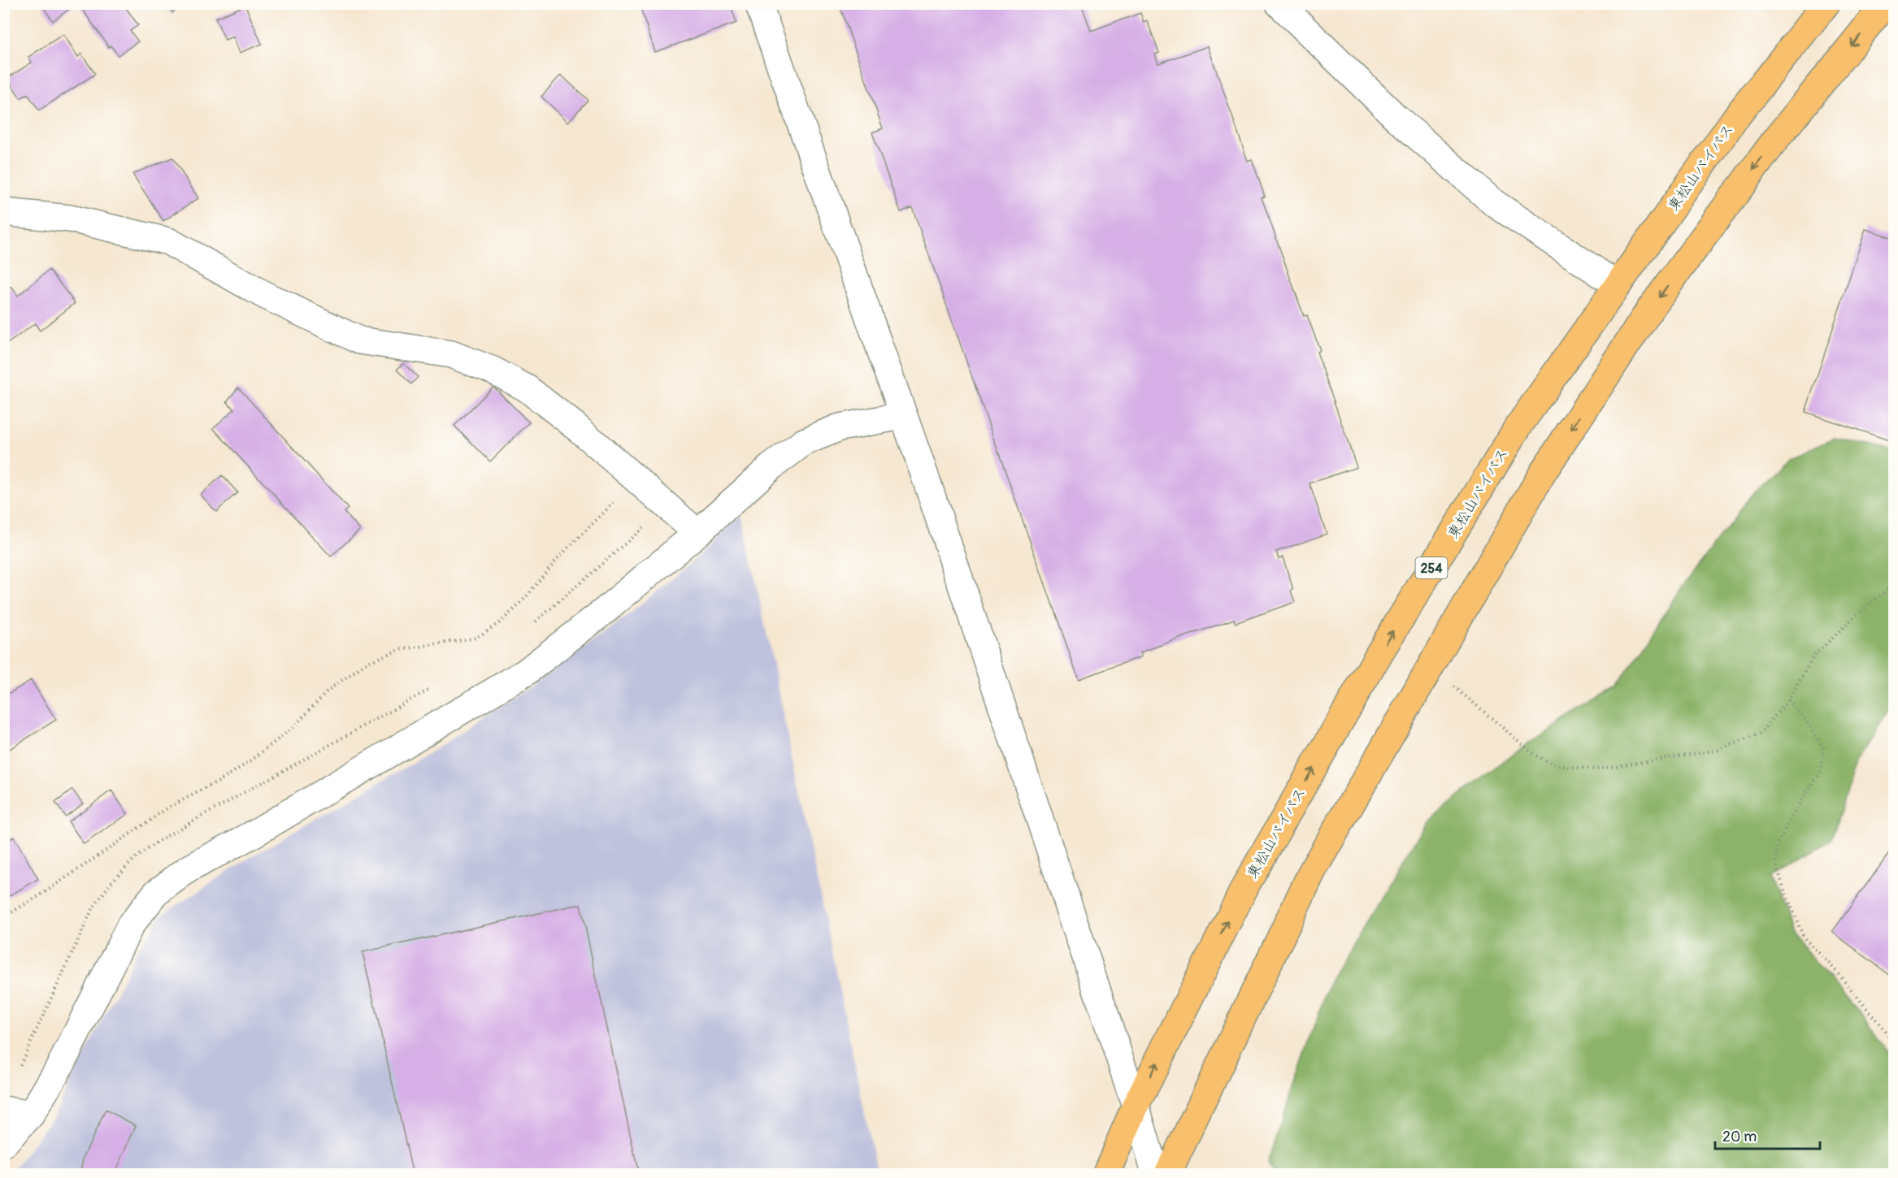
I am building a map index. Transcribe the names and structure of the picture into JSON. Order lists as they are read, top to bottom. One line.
{"streets":{"highway":["東松山バイパス","254"]},"scale_bar":"20 m"}
